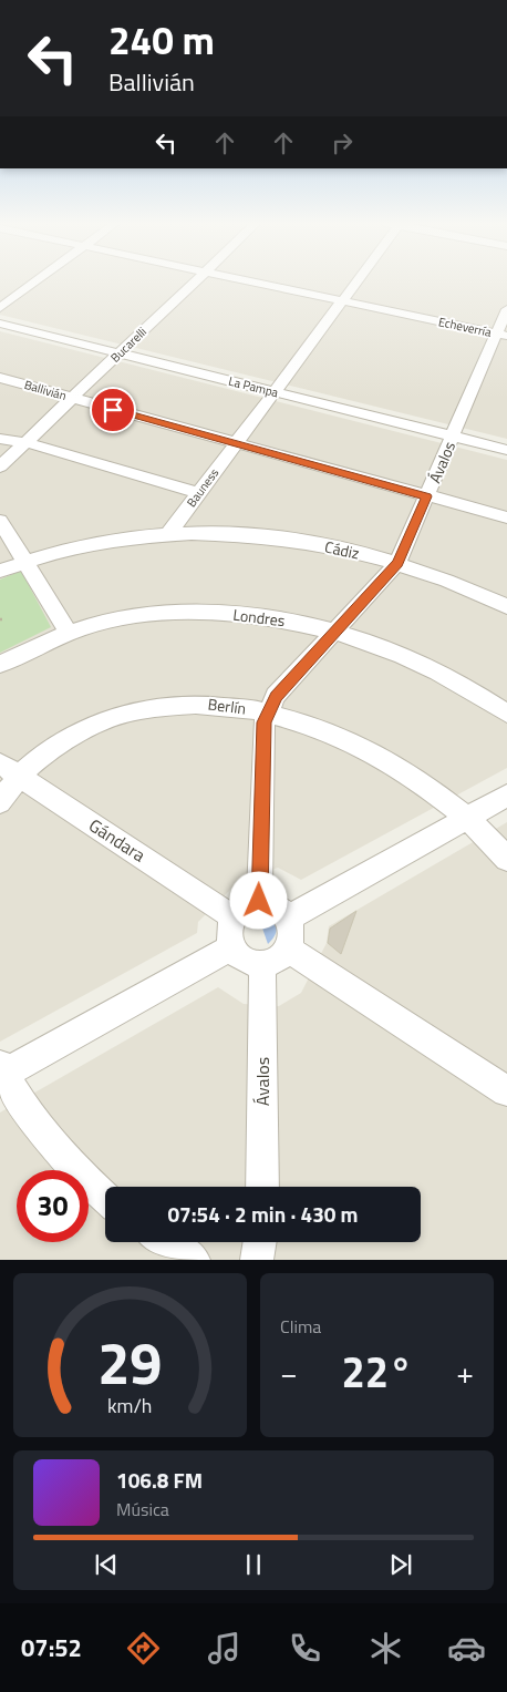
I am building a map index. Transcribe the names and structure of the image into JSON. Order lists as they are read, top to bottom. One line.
{"streets":{"street":["Echeverría","Bucarelli","La Pampa","Ballivián","Ávalos","Bauness","Cádiz","Londres","Berlín","Gándara"]},"crossings":[["Echeverría","Ávalos"],["Echeverría","Bauness"],["Bucarelli","La Pampa"],["Bucarelli","Ballivián"],["La Pampa","Ávalos"],["La Pampa","Bauness"],["Ballivián","Ávalos"],["Ballivián","Bauness"],["Ávalos","Cádiz"],["Ávalos","Londres"],["Ávalos","Berlín"],["Ávalos","Gándara"],["Bauness","Cádiz"],["Berlín","Gándara"]],"page":{"turn":["240 m","Ballivián"],"limit":"30","trip":"07:54 · 2 min · 430 m","tile":"Clima","heat":["−","22°","+"],"song":["106.8 FM","Música"],"tabs":"07:52","gauge":["29","km/h"]}}
